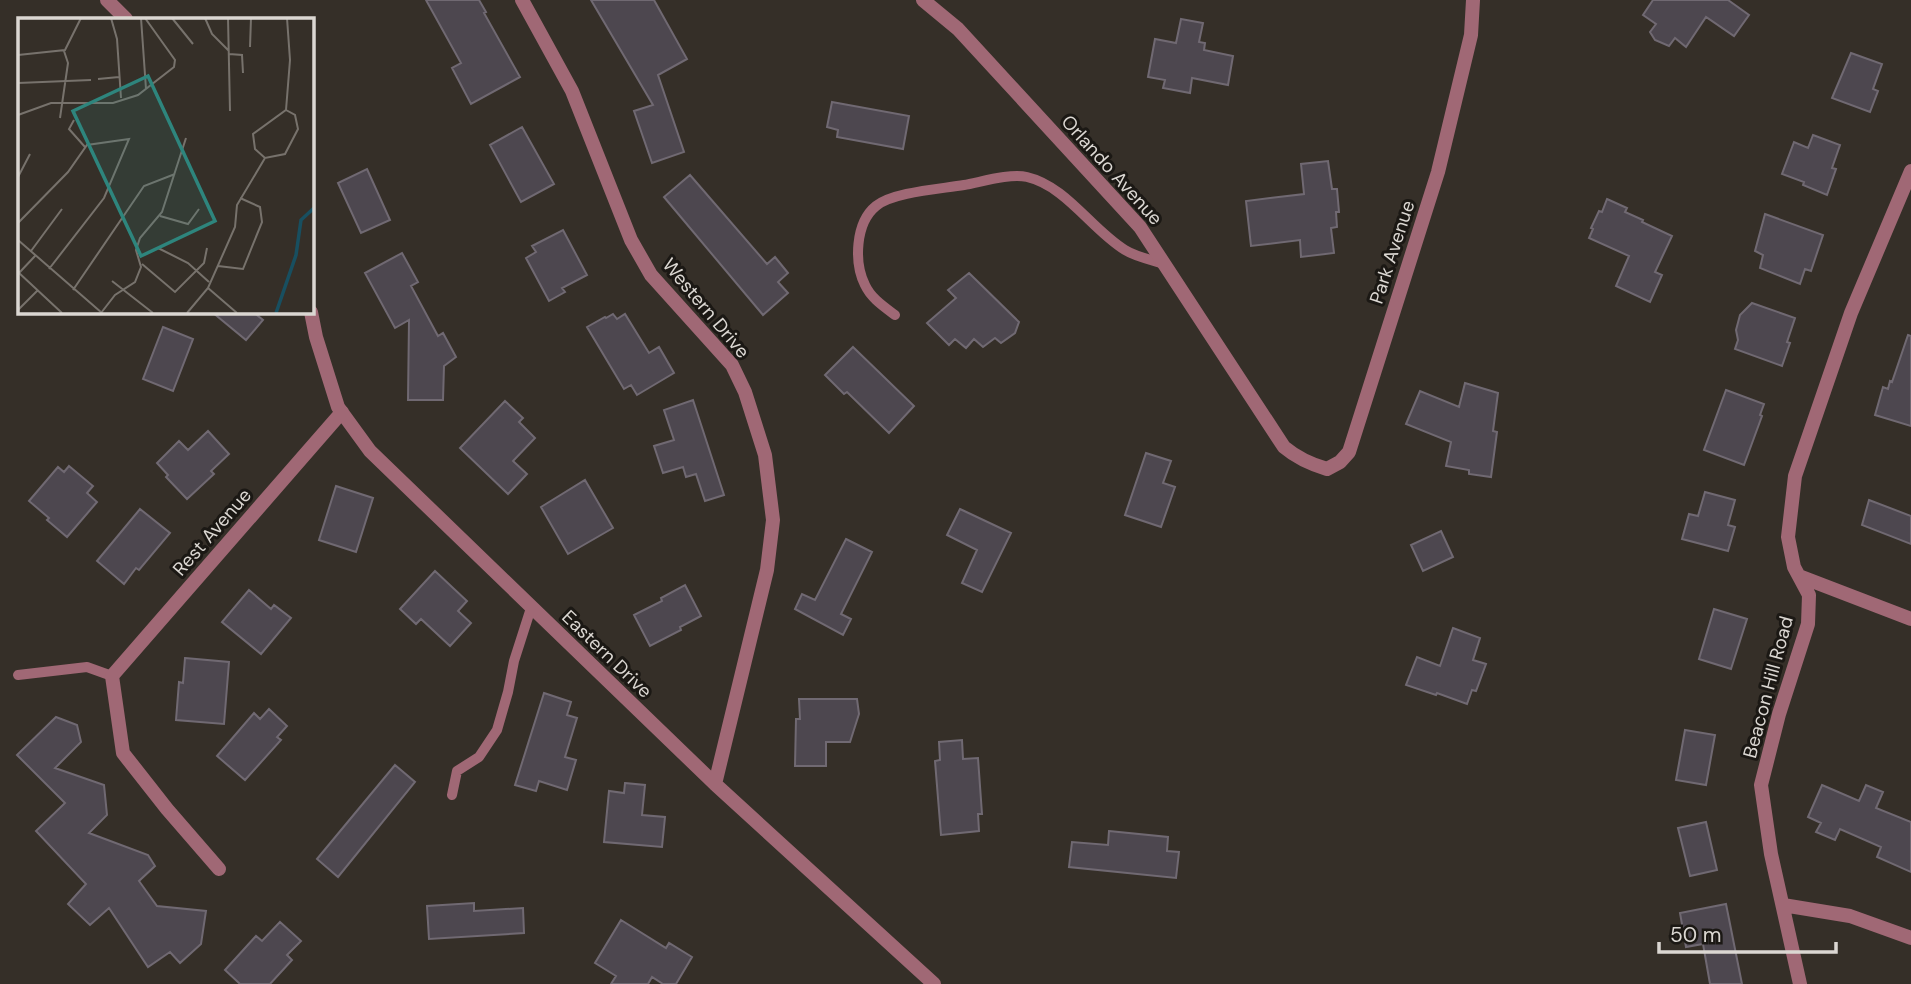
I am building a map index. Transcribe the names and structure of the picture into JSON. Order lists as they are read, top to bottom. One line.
{"streets":{"street":["Orlando Avenue","Park Avenue","Western Drive","Rest Avenue","Eastern Drive","Beacon Hill Road"]},"crossings":[["Orlando Avenue","Park Avenue"],["Western Drive","Eastern Drive"],["Rest Avenue","Eastern Drive"]],"scale_bar":"50 m"}
